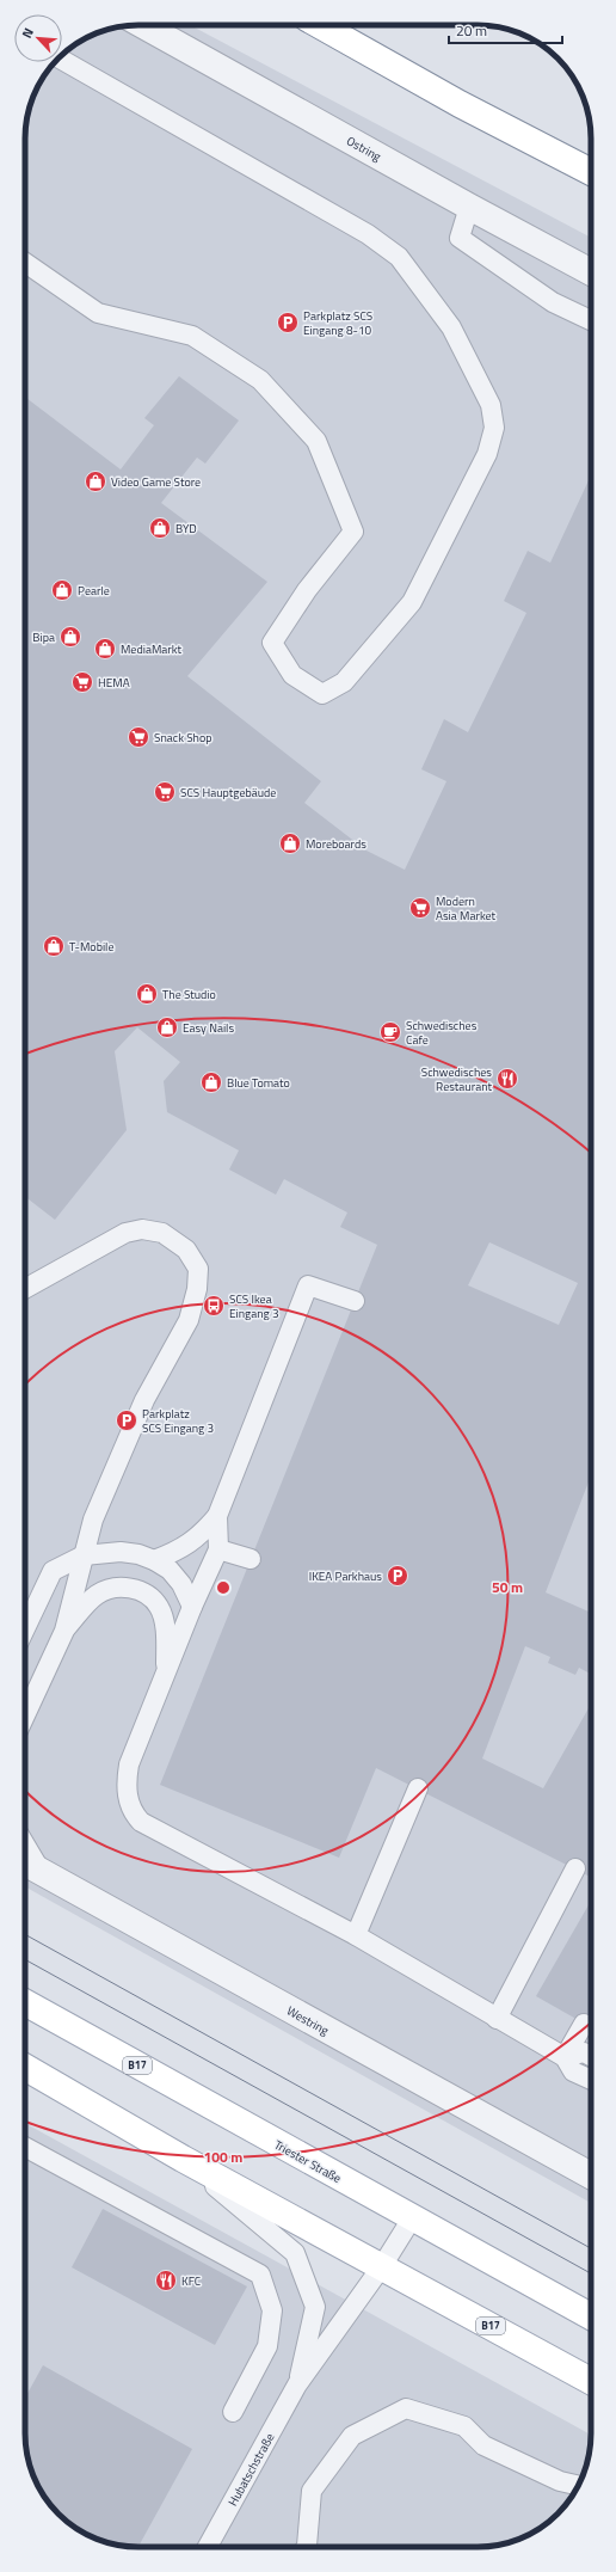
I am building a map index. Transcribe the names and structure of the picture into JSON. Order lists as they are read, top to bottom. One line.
{"streets":{"main road":["B17","Triester Straße"],"street":["Ostring","Westring"],"lane":["Hubatschstraße"]},"places":{"parking":["Parkplatz SCS Eingang 8-10","Parkplatz SCS Eingang 3","IKEA Parkhaus"],"shop":["Video Game Store","BYD","Pearle","Bipa","MediaMarkt","Moreboards","T-Mobile","The Studio","Easy Nails","Blue Tomato"],"supermarket":["HEMA","Snack Shop","SCS Hauptgebäude","Modern Asia Market"],"cafe":["Schwedisches Cafe"],"restaurant":["Schwedisches Restaurant","KFC"],"bus stop":["SCS Ikea Eingang 3"]},"scale_bar":"20 m","north":"top left","rings":["50 m","100 m"]}
